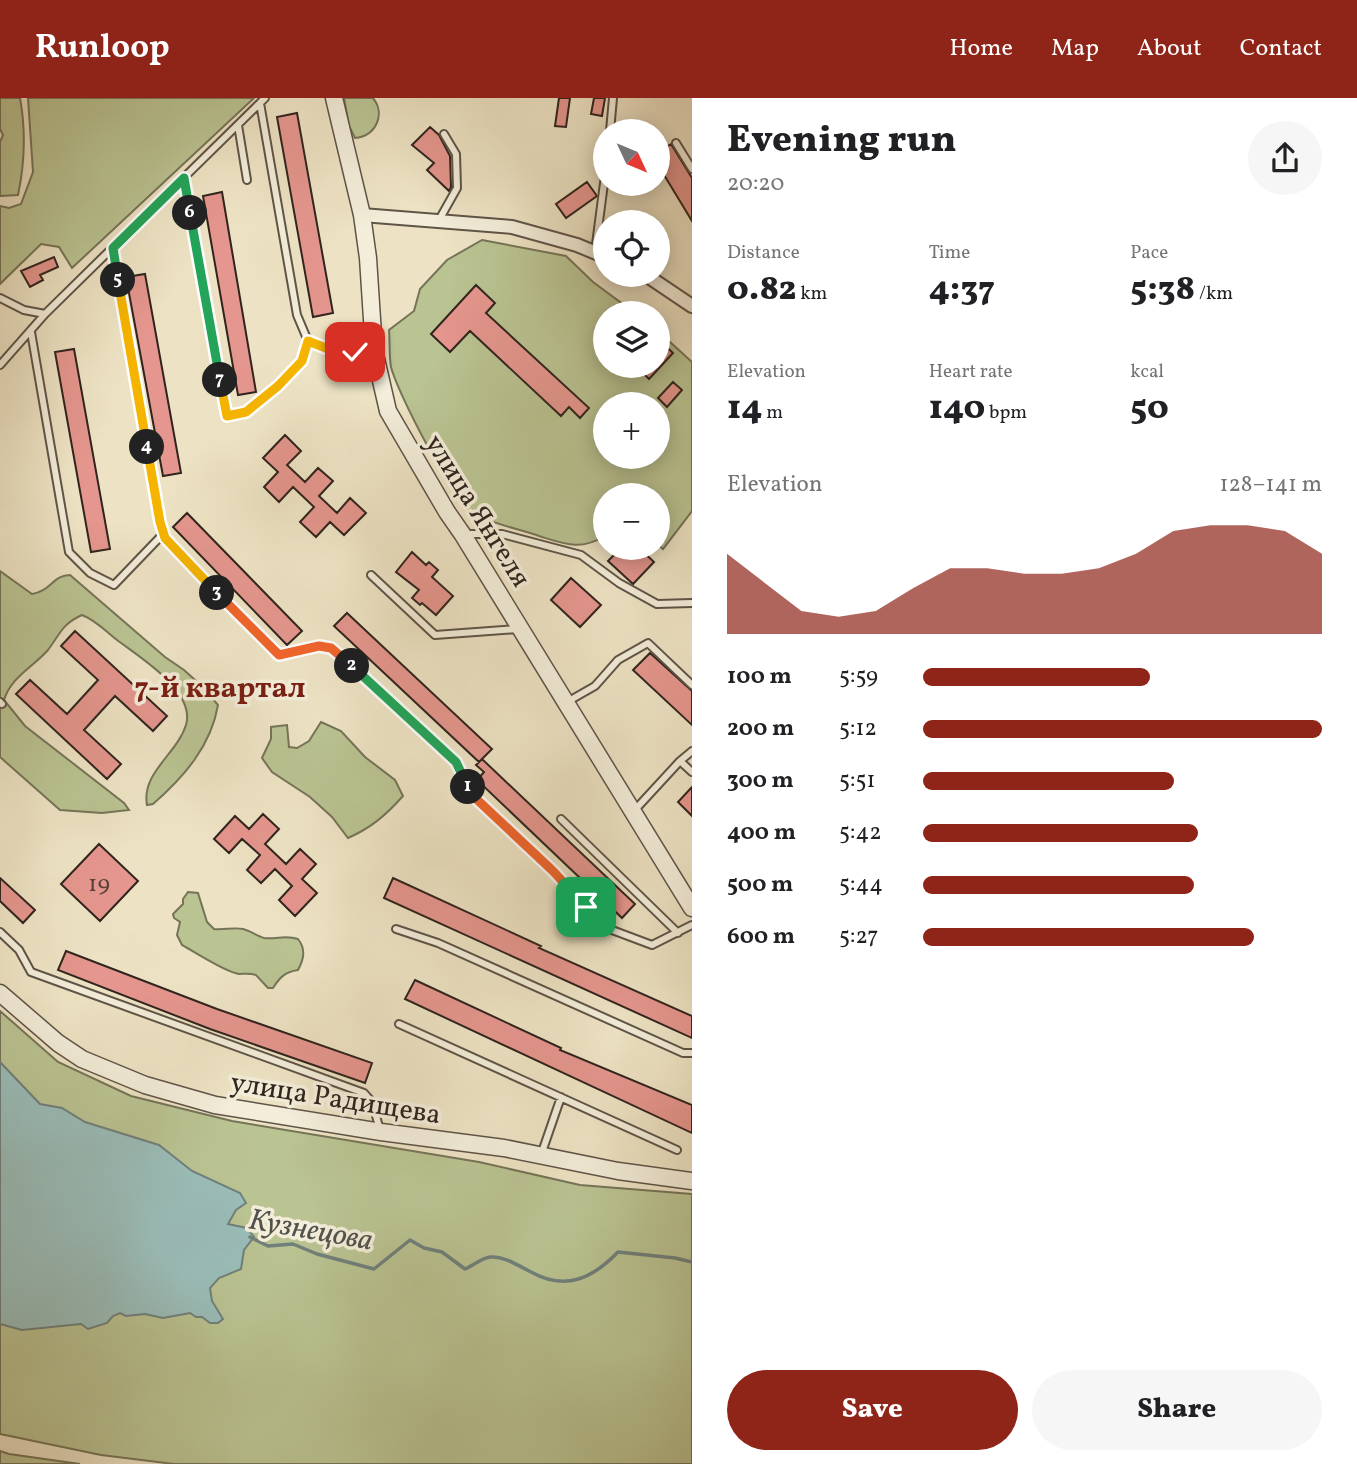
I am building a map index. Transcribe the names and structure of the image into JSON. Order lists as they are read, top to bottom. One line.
{"streets":{"street":["улица Янгеля","улица Радищева"]},"districts":["7-й квартал"],"water":["Кузнецова"],"house_numbers":["19"],"north":"bottom right","page":{"header":"Runloop","nav":["Home","Map","About","Contact"],"heading":["Evening run","20:20"],"map_buttons":["+","−"],"pins":["6","5","7","4","3","2","1"],"stats":[["Distance","0.82 km"],["Time","4:37"],["Pace","5:38 /km"],["Elevation","14 m"],["Heart rate","140 bpm"],["kcal","50"]],"chart":["Elevation","128–141 m"],"list":[{"name":"100 m","note":"5:59"},{"name":"200 m","note":"5:12"},{"name":"300 m","note":"5:51"},{"name":"400 m","note":"5:42"},{"name":"500 m","note":"5:44"},{"name":"600 m","note":"5:27"}],"buttons":["Save","Share"]}}
